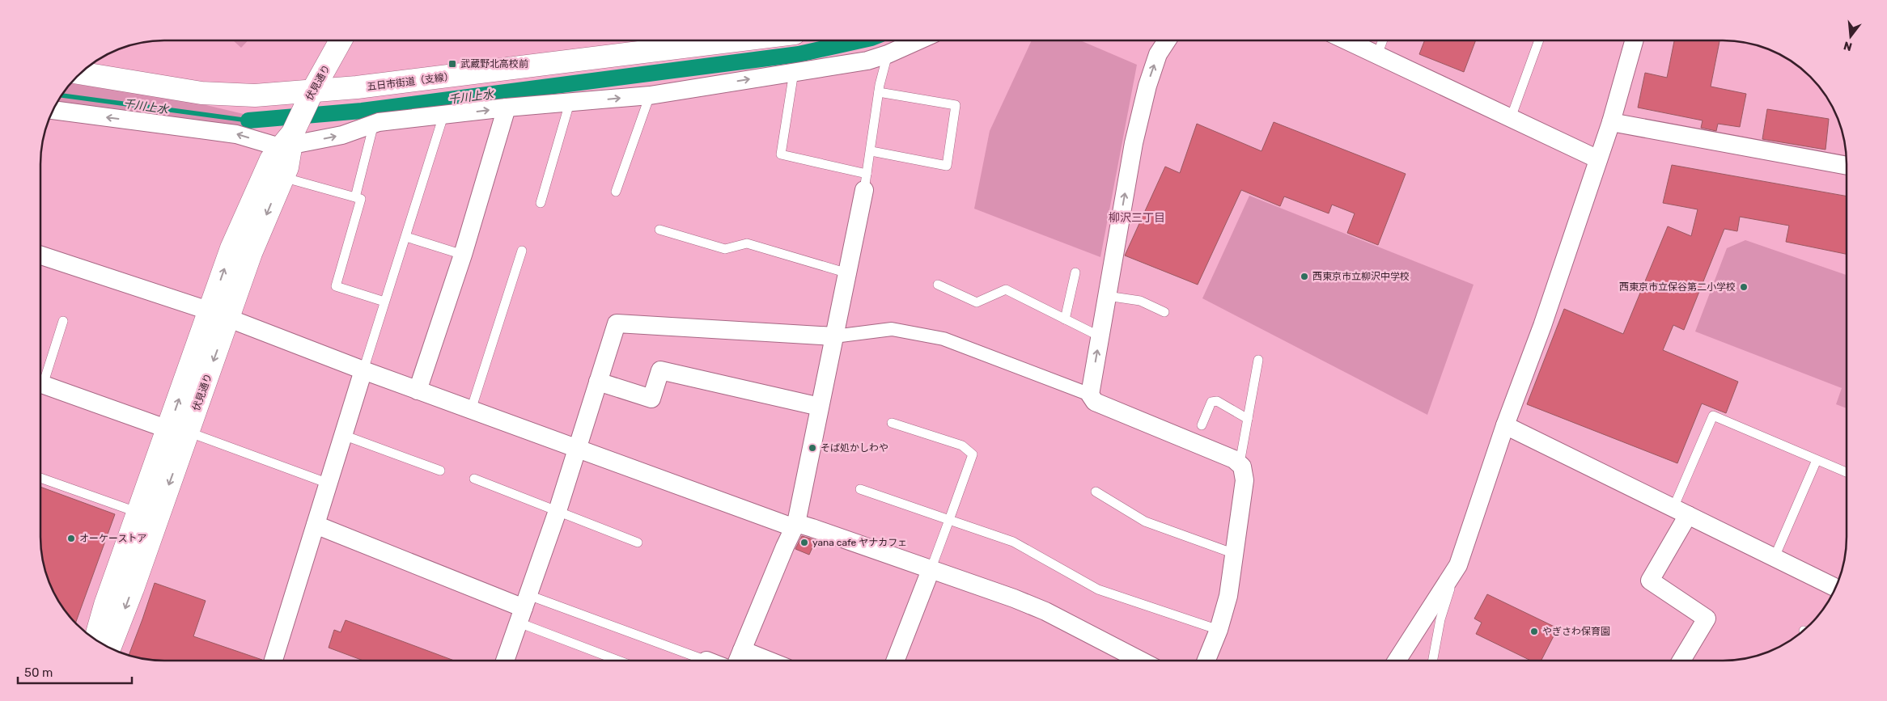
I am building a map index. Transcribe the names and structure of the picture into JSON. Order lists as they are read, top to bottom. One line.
{"streets":{"main road":["五日市街道（支線）","伏見通り"]},"crossings":[["五日市街道（支線）","伏見通り"]],"districts":["柳沢三丁目"],"water":["千川上水"],"places":{"transit":["武蔵野北高校前"],"other":["西東京市立柳沢中学校","西東京市立保谷第二小学校","そば処かしわや","オーケーストア","yana cafe ヤナカフェ","やぎさわ保育園"]},"scale_bar":"50 m","north":"bottom"}
